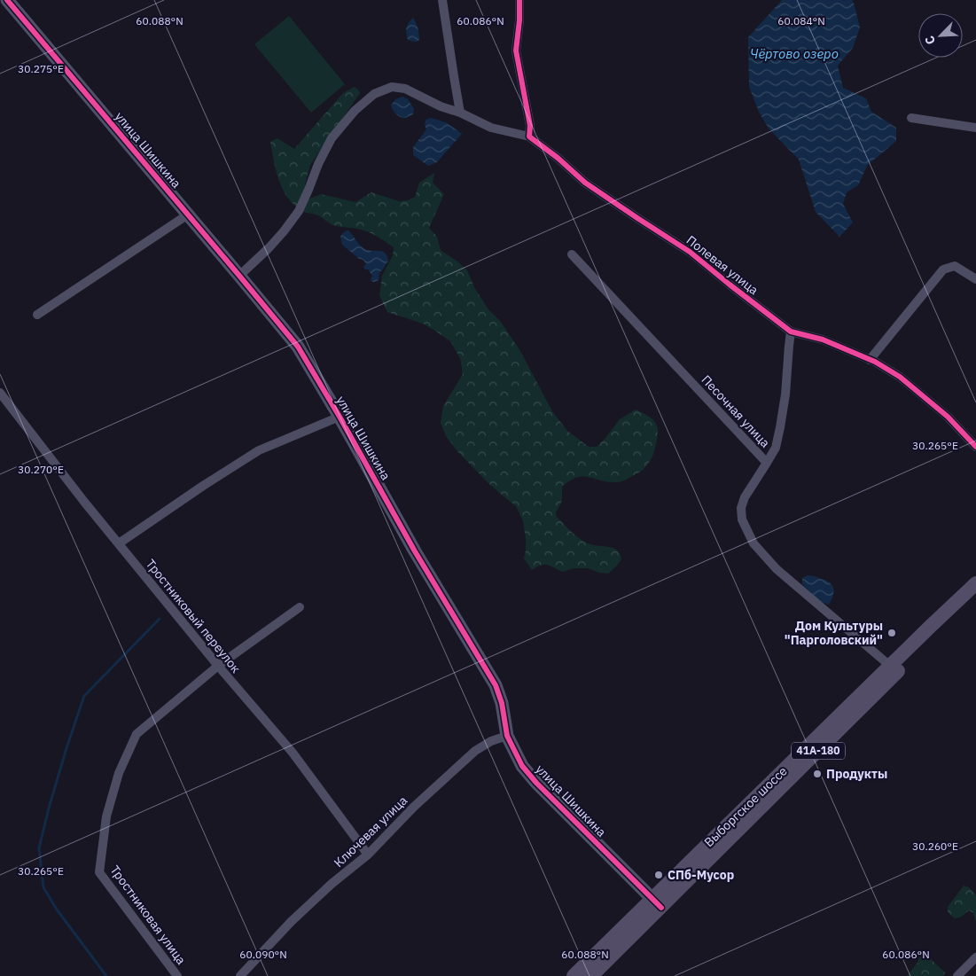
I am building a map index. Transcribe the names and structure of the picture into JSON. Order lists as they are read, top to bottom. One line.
{"streets":{"main road":["41А-180","Выборгское шоссе"],"street":["улица Шишкина","Полевая улица","Песочная улица","Тростниковый переулок","Ключевая улица","Тростниковая улица"]},"crossings":[["улица Шишкина","Выборгское шоссе"],["улица Шишкина","Ключевая улица"],["Песочная улица","Выборгское шоссе"],["Тростниковый переулок","Ключевая улица"],["Тростниковый переулок","Тростниковая улица"]],"water":["Чёртово озеро"],"places":["Дом Культуры \"Парголовский\"","Продукты","СПб-Мусор"],"north":"bottom left","coordinates":["60.088°N","60.086°N","60.084°N","30.275°E","30.265°E","30.270°E","30.260°E","60.090°N"]}
